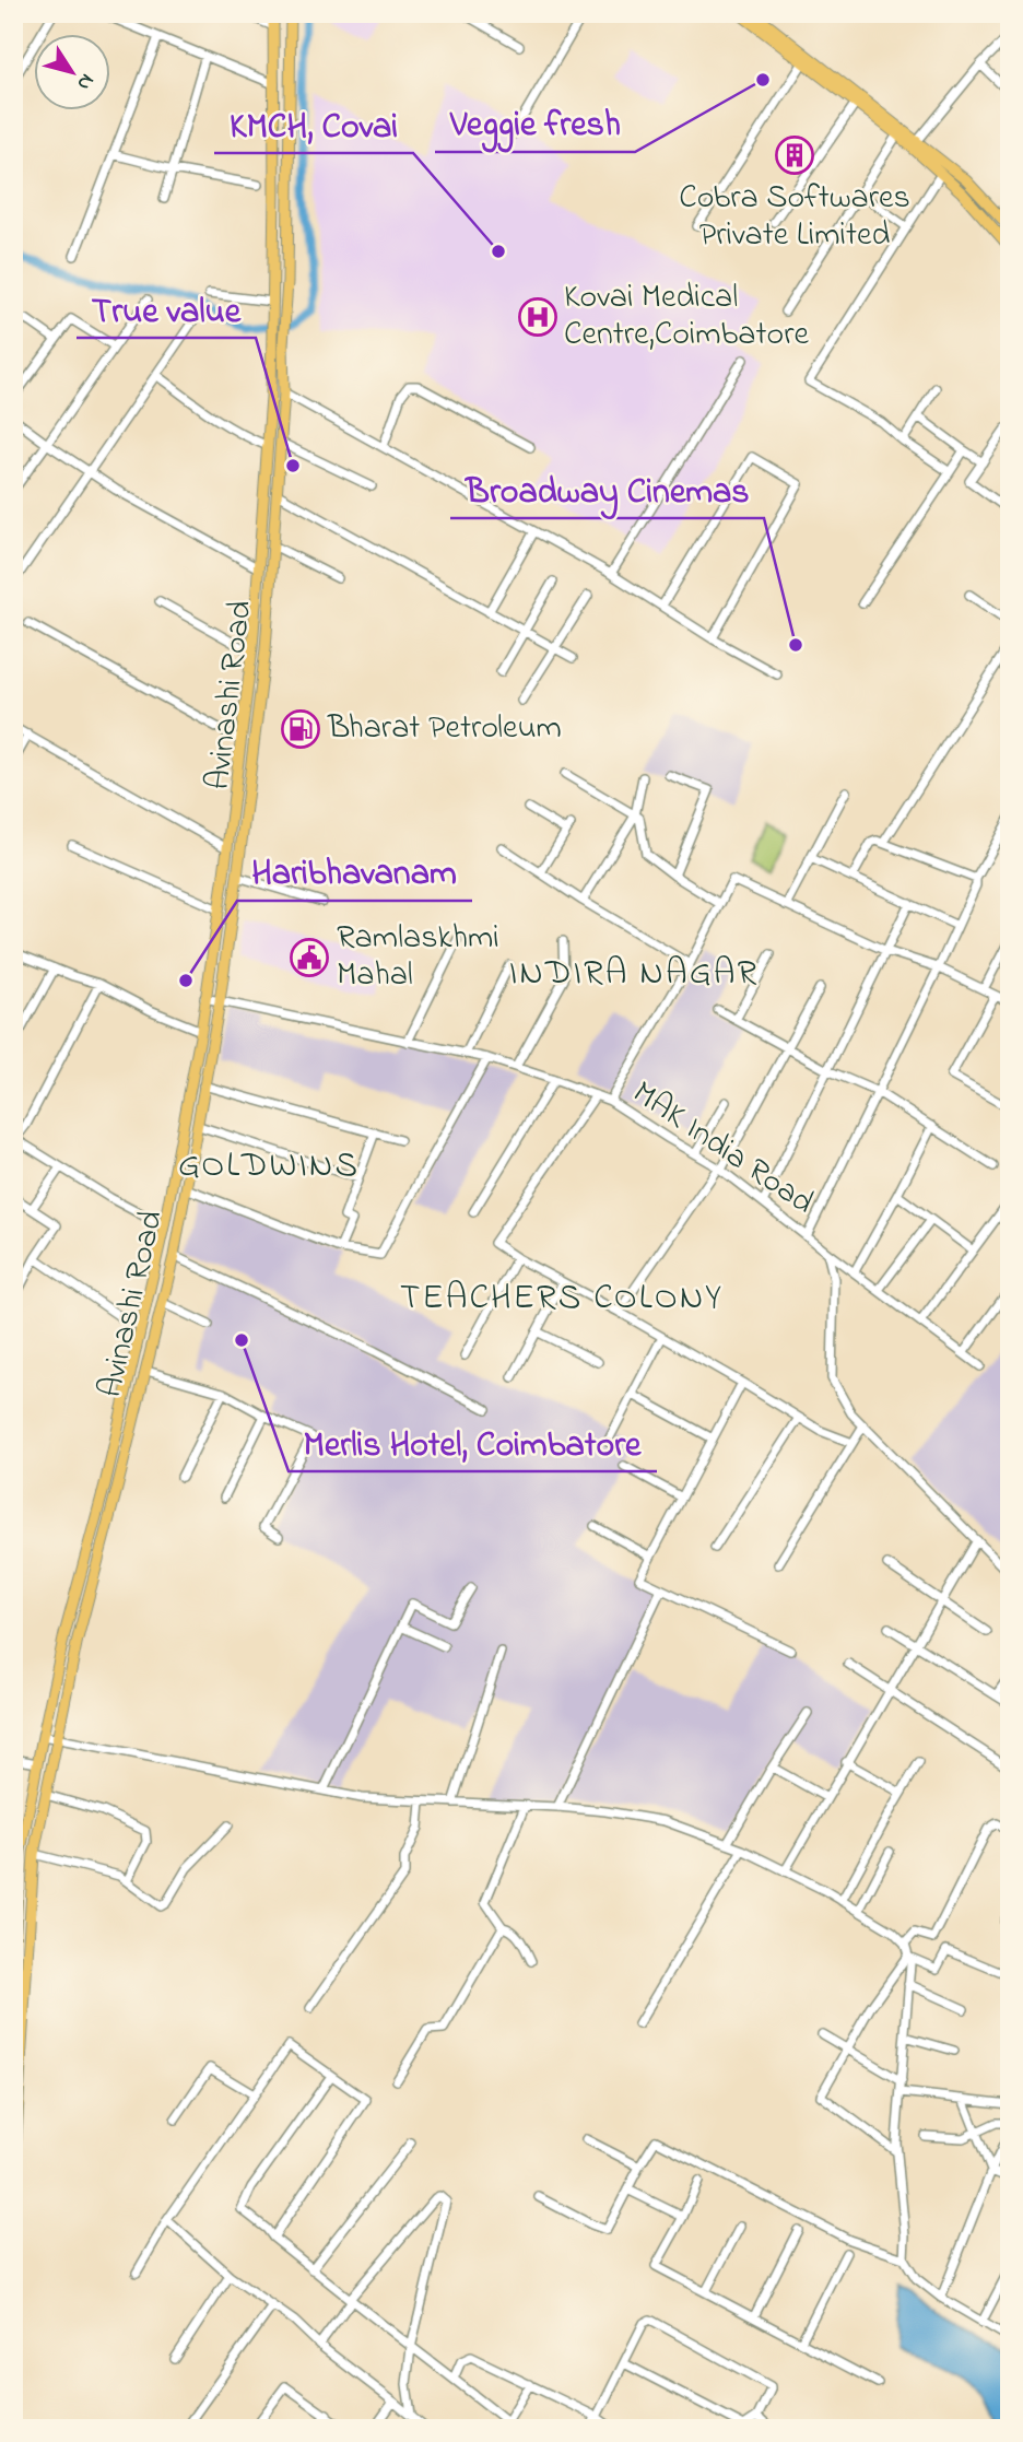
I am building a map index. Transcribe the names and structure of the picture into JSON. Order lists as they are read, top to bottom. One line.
{"streets":{"main road":["Avinashi Road"],"street":["MAK India Road"]},"crossings":[["Avinashi Road","MAK India Road"]],"districts":["INDIRA NAGAR","GOLDWINS","TEACHERS COLONY"],"places":{"other":["Veggie fresh","KMCH, Covai","True value","Broadway Cinemas","Haribhavanam","Merlis Hotel, Coimbatore"],"building":["Cobra Softwares Private Limited"],"hospital":["Kovai Medical Centre,Coimbatore"],"fuel station":["Bharat Petroleum"],"public building":["Ramlaskhmi Mahal"]},"north":"bottom right"}
